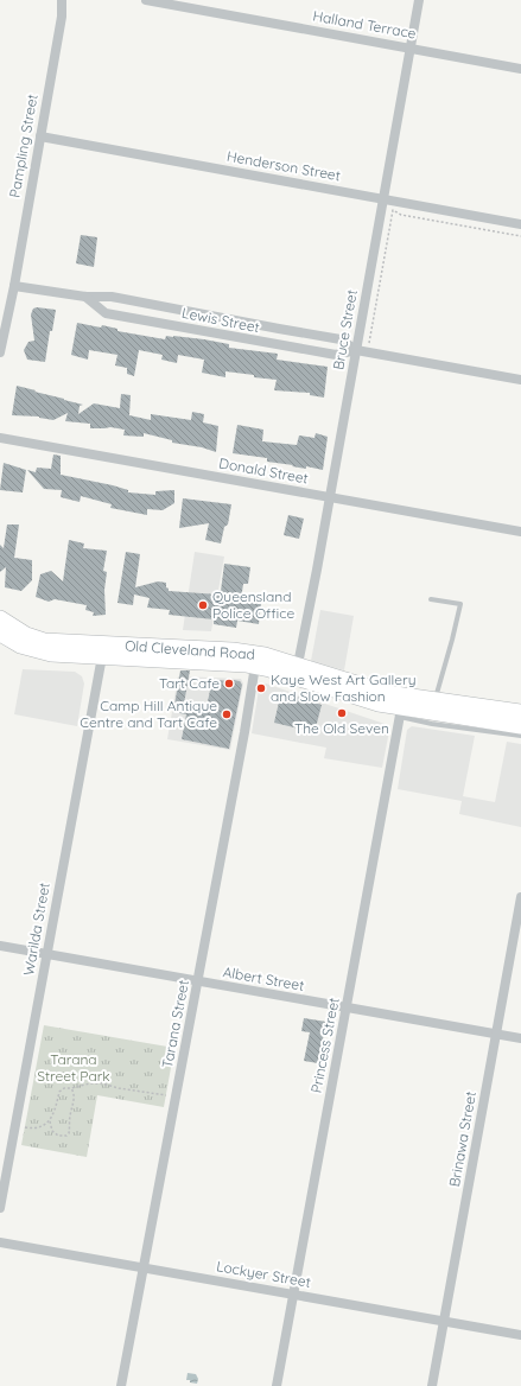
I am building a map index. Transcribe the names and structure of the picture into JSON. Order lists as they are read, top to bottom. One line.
{"streets":{"highway":["Old Cleveland Road"],"street":["Halland Terrace","Pampling Street","Henderson Street","Lewis Street","Bruce Street","Donald Street","Warilda Street","Albert Street","Tarana Street","Princess Street","Brinawa Street","Lockyer Street"]},"crossings":[["Halland Terrace","Bruce Street"],["Pampling Street","Henderson Street"],["Pampling Street","Lewis Street"],["Henderson Street","Bruce Street"],["Lewis Street","Bruce Street"],["Bruce Street","Donald Street"],["Bruce Street","Old Cleveland Road"],["Old Cleveland Road","Warilda Street"],["Old Cleveland Road","Tarana Street"],["Old Cleveland Road","Princess Street"],["Warilda Street","Albert Street"],["Albert Street","Tarana Street"],["Albert Street","Princess Street"],["Albert Street","Brinawa Street"],["Tarana Street","Lockyer Street"],["Princess Street","Lockyer Street"],["Brinawa Street","Lockyer Street"]],"parks":["Tarana Street Park"],"places":["Queensland Police Office","Tart Cafe","Kaye West Art Gallery and Slow Fashion","The Old Seven","Camp Hill Antique Centre and Tart Cafe"]}
